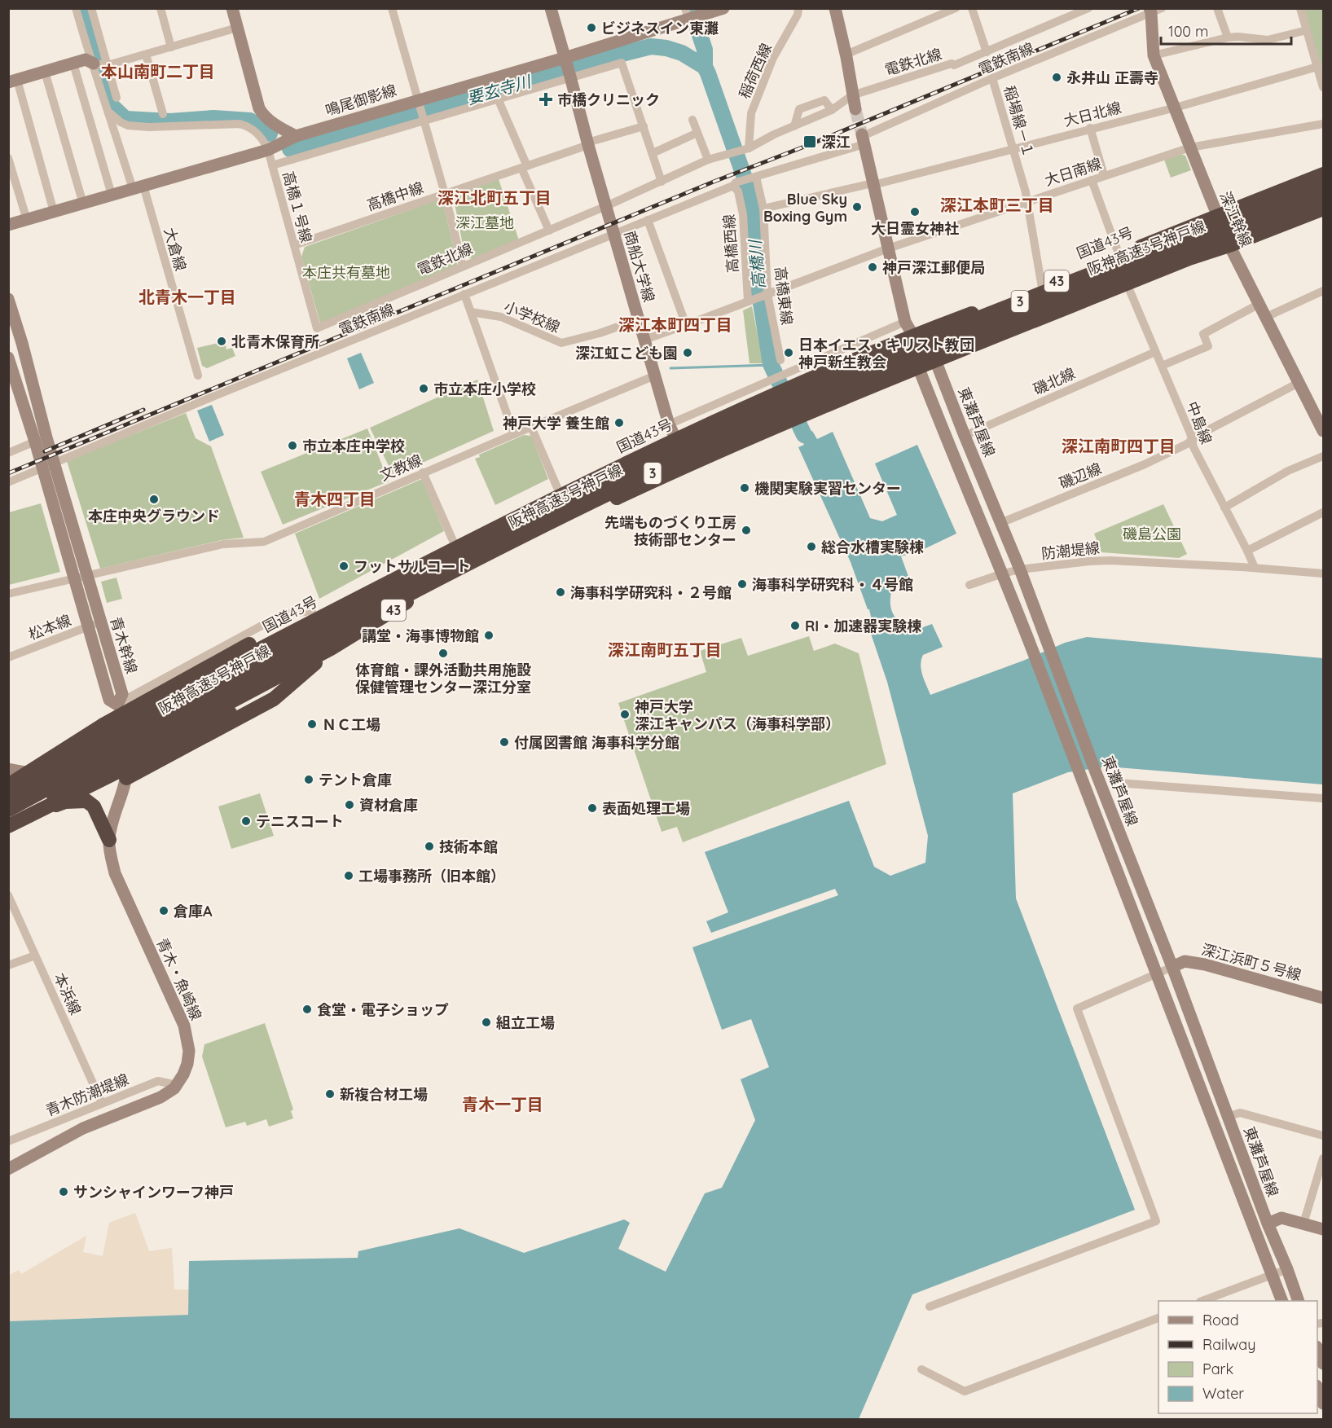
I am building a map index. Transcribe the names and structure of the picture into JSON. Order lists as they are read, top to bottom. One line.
{"streets":{"highway":["国道43号","阪神高速3号神戸線","43","3"],"street":["電鉄南線","電鉄北線","稲荷西線","鳴尾御影線","大日北線","稲場線－１","大日南線","高橋中線","高橋１号線","深江幹線","高橋西線","大倉線","商船大学線","高橋東線","小学校線","磯北線","東灘芦屋線","中島線","文教線","磯辺線","防潮堤線","松本線","青木幹線","深江浜町５号線","青木・魚崎線","本浜線","青木防潮堤線"]},"crossings":[["電鉄南線","稲場線－１"],["電鉄南線","深江幹線"],["電鉄南線","高橋西線"],["電鉄南線","商船大学線"],["電鉄南線","高橋東線"],["電鉄南線","青木幹線"],["電鉄北線","稲荷西線"],["電鉄北線","高橋１号線"],["電鉄北線","商船大学線"],["鳴尾御影線","高橋１号線"],["鳴尾御影線","大倉線"],["鳴尾御影線","商船大学線"],["大日北線","稲場線－１"],["大日北線","深江幹線"],["大日北線","高橋東線"],["稲場線－１","大日南線"],["稲場線－１","国道43号"],["大日南線","深江幹線"],["大日南線","高橋西線"],["大日南線","商船大学線"],["大日南線","高橋東線"],["高橋中線","高橋１号線"],["高橋中線","商船大学線"],["高橋１号線","大倉線"],["深江幹線","国道43号"],["深江幹線","43"],["深江幹線","磯辺線"],["国道43号","商船大学線"],["国道43号","東灘芦屋線"],["国道43号","青木・魚崎線"],["阪神高速3号神戸線","43"],["商船大学線","43"],["商船大学線","小学校線"],["商船大学線","文教線"],["43","東灘芦屋線"],["43","中島線"],["43","青木・魚崎線"],["磯北線","東灘芦屋線"],["磯北線","中島線"],["東灘芦屋線","磯辺線"],["東灘芦屋線","防潮堤線"],["東灘芦屋線","深江浜町５号線"],["中島線","磯辺線"],["中島線","防潮堤線"],["文教線","青木幹線"],["松本線","青木幹線"],["青木幹線","青木・魚崎線"],["青木・魚崎線","青木防潮堤線"],["本浜線","青木防潮堤線"]],"districts":["本山南町二丁目","深江北町五丁目","深江本町三丁目","北青木一丁目","深江本町四丁目","深江南町四丁目","青木四丁目","深江南町五丁目","青木一丁目"],"water":["要玄寺川","高橋川"],"parks":["深江墓地","本庄共有墓地","磯島公園"],"places":{"other":["ビジネスイン東灘","永井山 正壽寺","Blue Sky Boxing Gym","大日霊女神社","神戸深江郵便局","北青木保育所","深江虹こども園","日本イエス・キリスト教団 神戸新生教会","市立本庄小学校","神戸大学 養生館","市立本庄中学校","機関実験実習センター","本庄中央グラウンド","先端ものづくり工房 技術部センター","総合水槽実験棟","フットサルコート","海事科学研究科・４号館","海事科学研究科・２号館","RI・加速器実験棟","講堂・海事博物館","体育館・課外活動共用施設 保健管理センター深江分室","神戸大学 深江キャンパス（海事科学部）","ＮＣ工場","付属図書館 海事科学分館","テント倉庫","資材倉庫","表面処理工場","テニスコート","技術本館","工場事務所（旧本館）","倉庫A","食堂・電子ショップ","組立工場","新複合材工場","サンシャインワーフ神戸"],"health":["市橋クリニック"],"transit":["深江"]},"legend":["Road","Railway","Park","Water"],"scale_bar":"100 m"}
